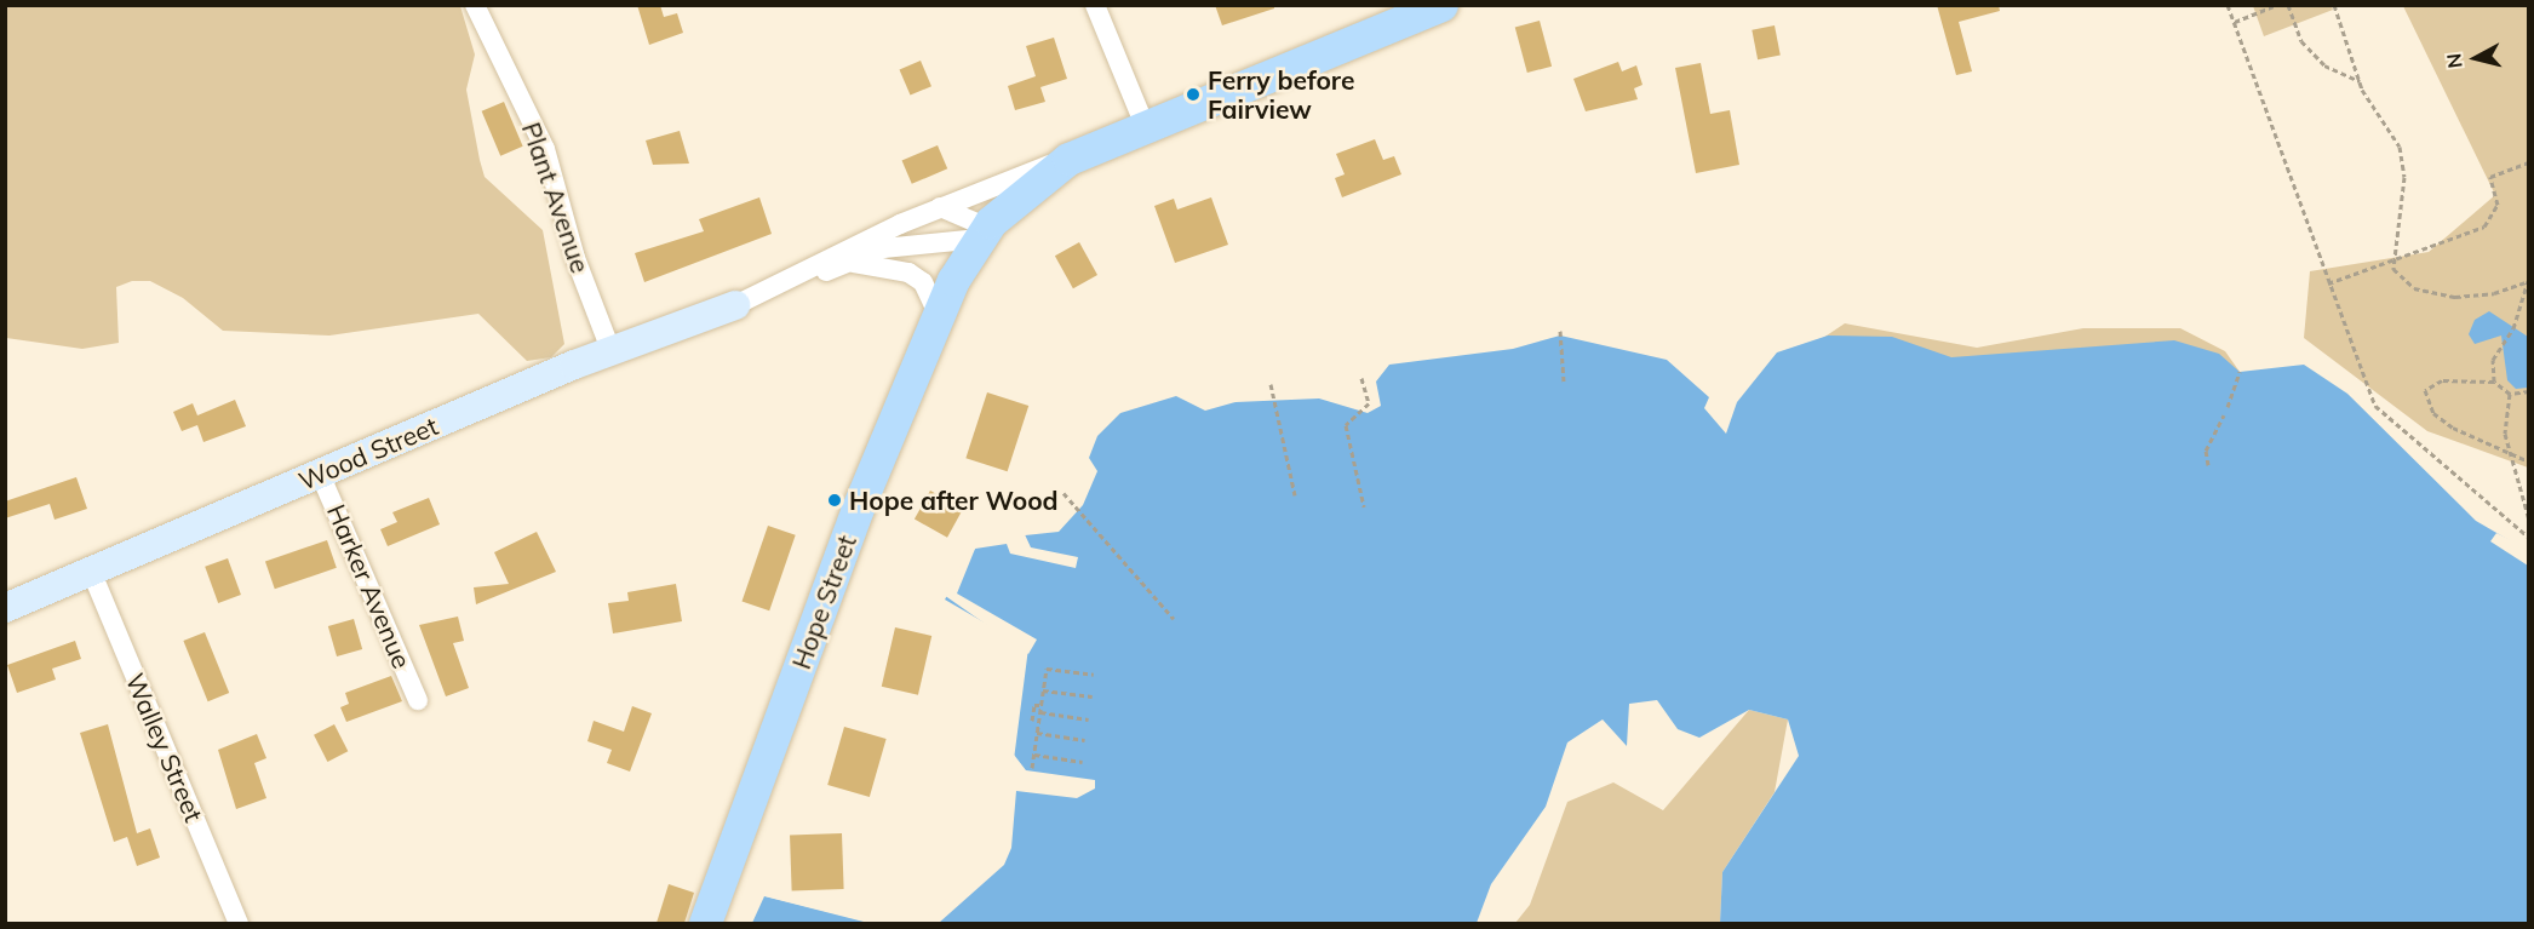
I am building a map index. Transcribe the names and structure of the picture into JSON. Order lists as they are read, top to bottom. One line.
{"streets":{"main road":["Wood Street","Hope Street"],"street":["Plant Avenue","Harker Avenue","Walley Street"]},"crossings":[["Plant Avenue","Wood Street"],["Wood Street","Harker Avenue"],["Wood Street","Hope Street"],["Wood Street","Walley Street"]],"places":["Ferry before Fairview","Hope after Wood"],"north":"left"}
